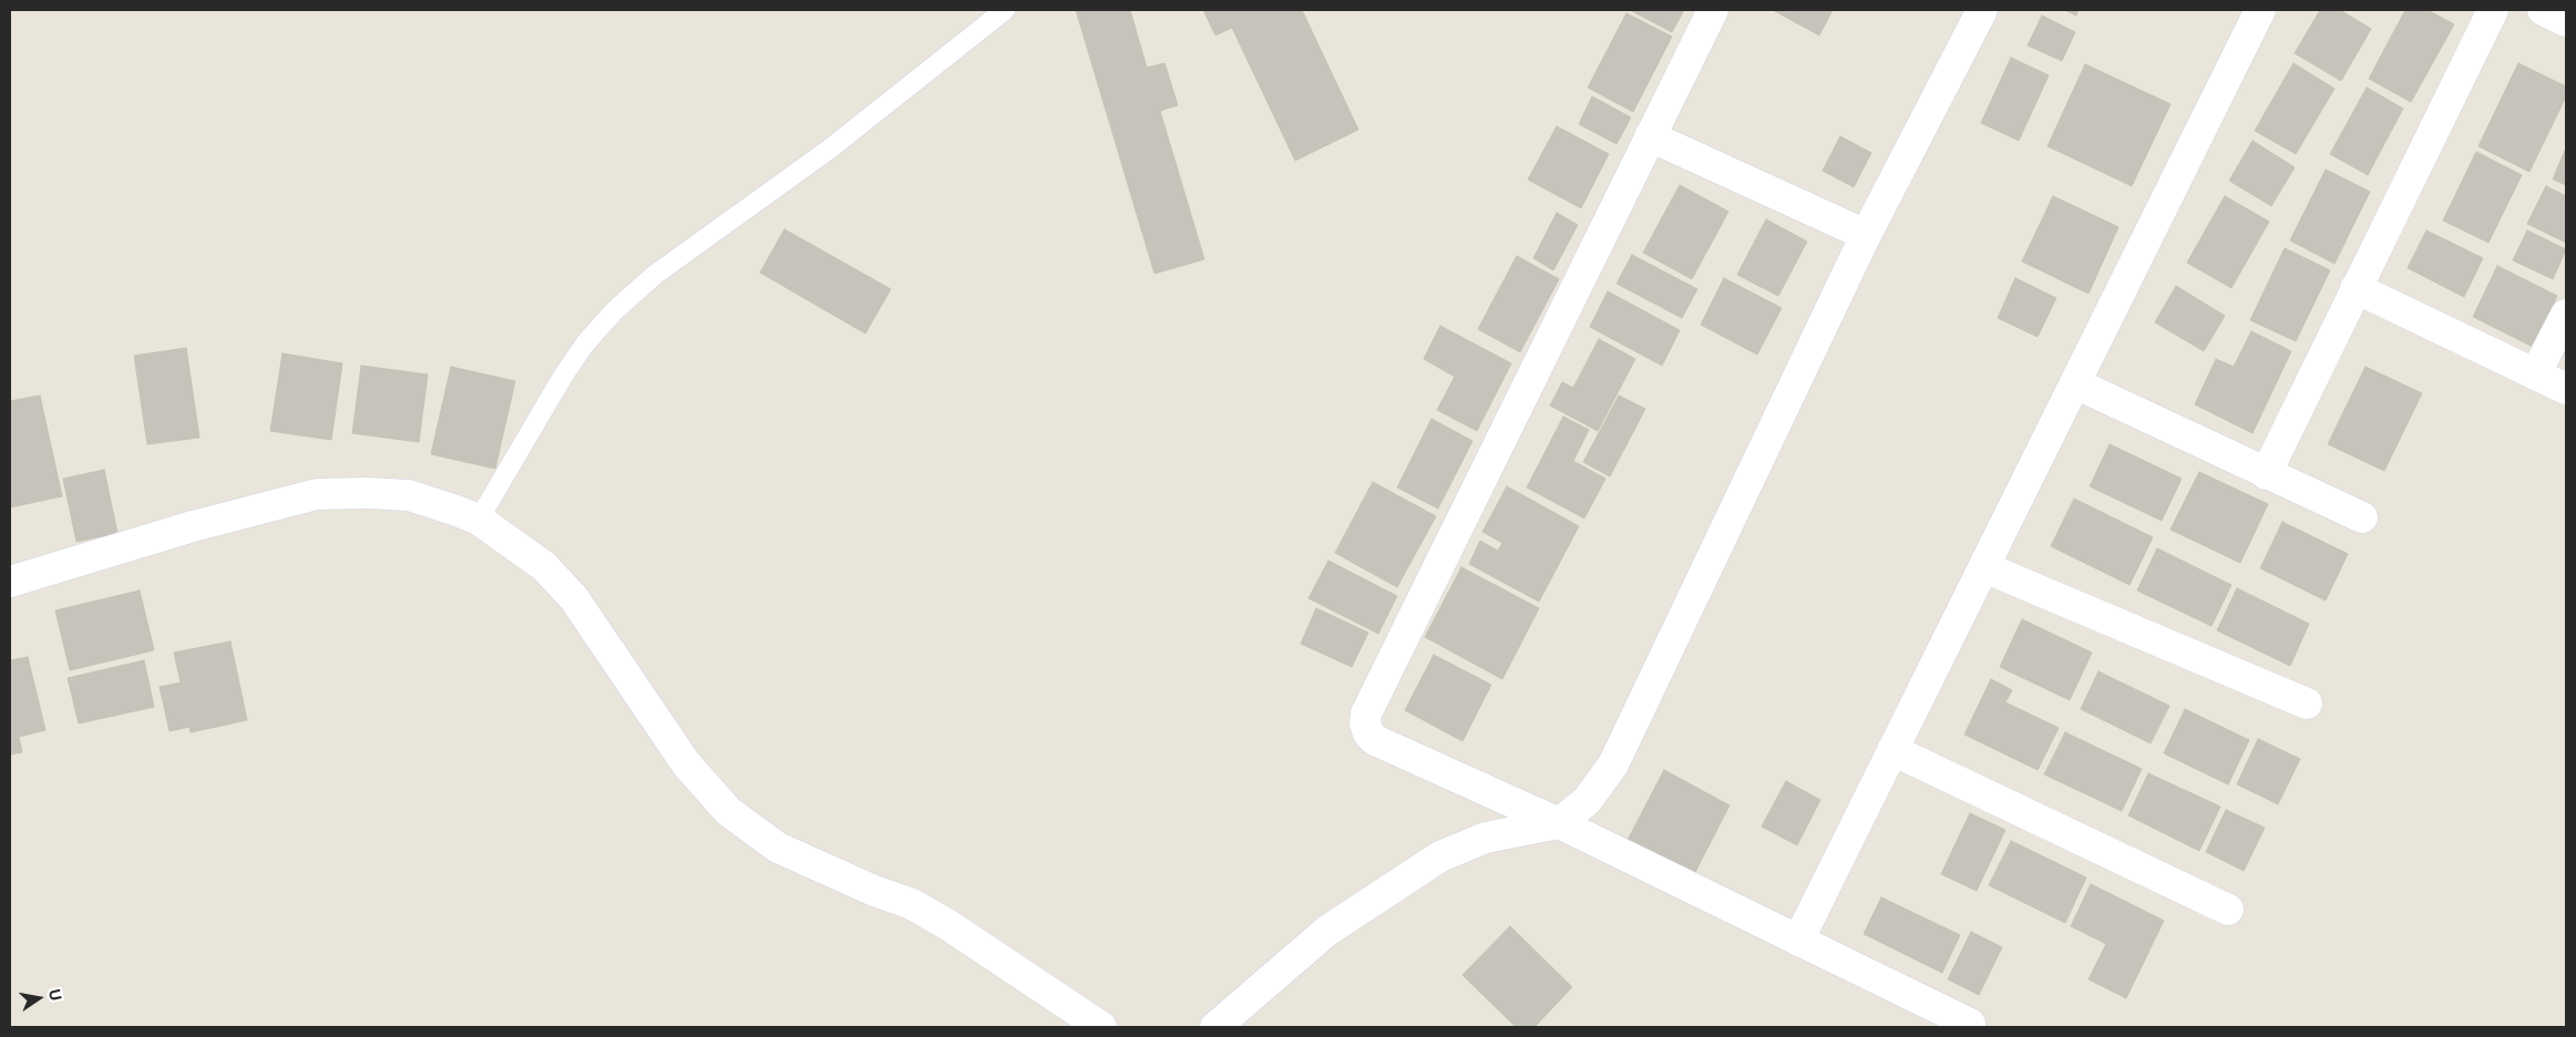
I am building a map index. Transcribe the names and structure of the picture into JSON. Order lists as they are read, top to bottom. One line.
{"north":"right"}
